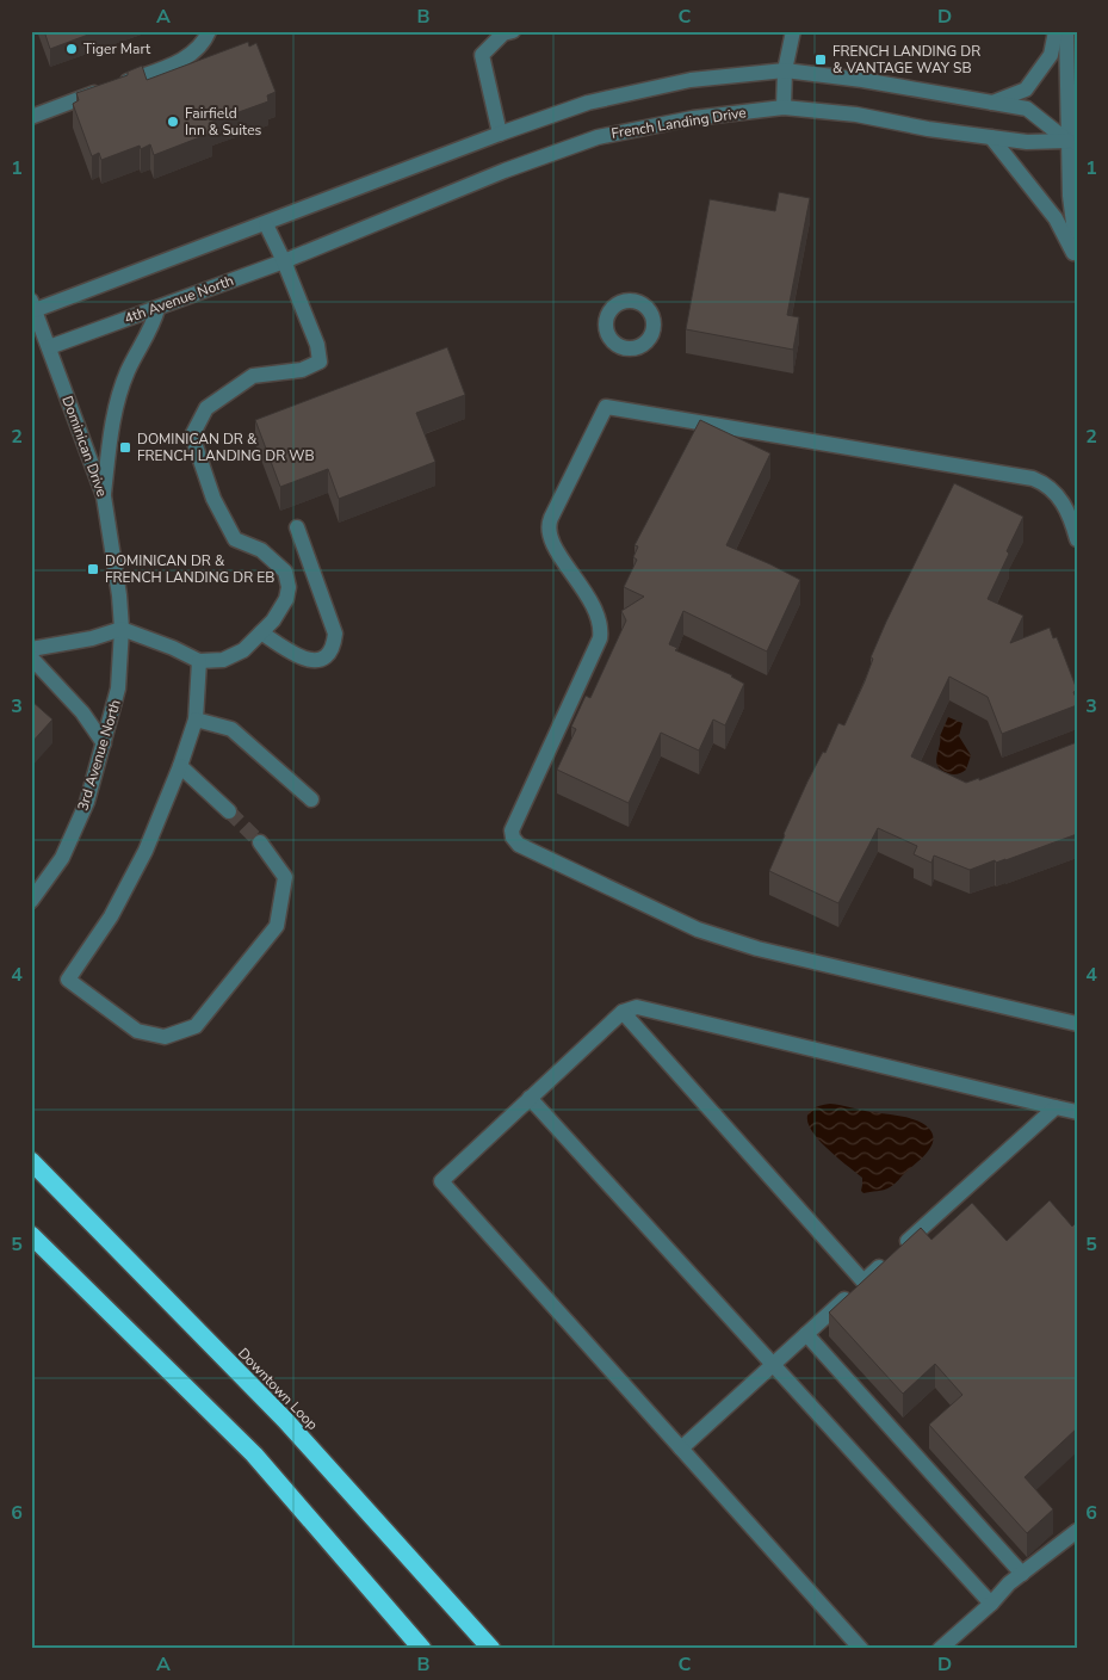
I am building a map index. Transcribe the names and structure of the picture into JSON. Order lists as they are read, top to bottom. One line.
{"streets":{"highway":["Downtown Loop"],"street":["French Landing Drive","4th Avenue North","Dominican Drive","3rd Avenue North"]},"crossings":[["French Landing Drive","4th Avenue North"],["4th Avenue North","Dominican Drive"],["Dominican Drive","3rd Avenue North"]],"places":{"other":["Tiger Mart","Fairfield Inn & Suites"],"transit":["FRENCH LANDING DR & VANTAGE WAY SB","DOMINICAN DR & FRENCH LANDING DR WB","DOMINICAN DR & FRENCH LANDING DR EB"]},"grid":{"columns":["A","B","C","D"],"rows":["1","2","3","4","5","6"]}}
